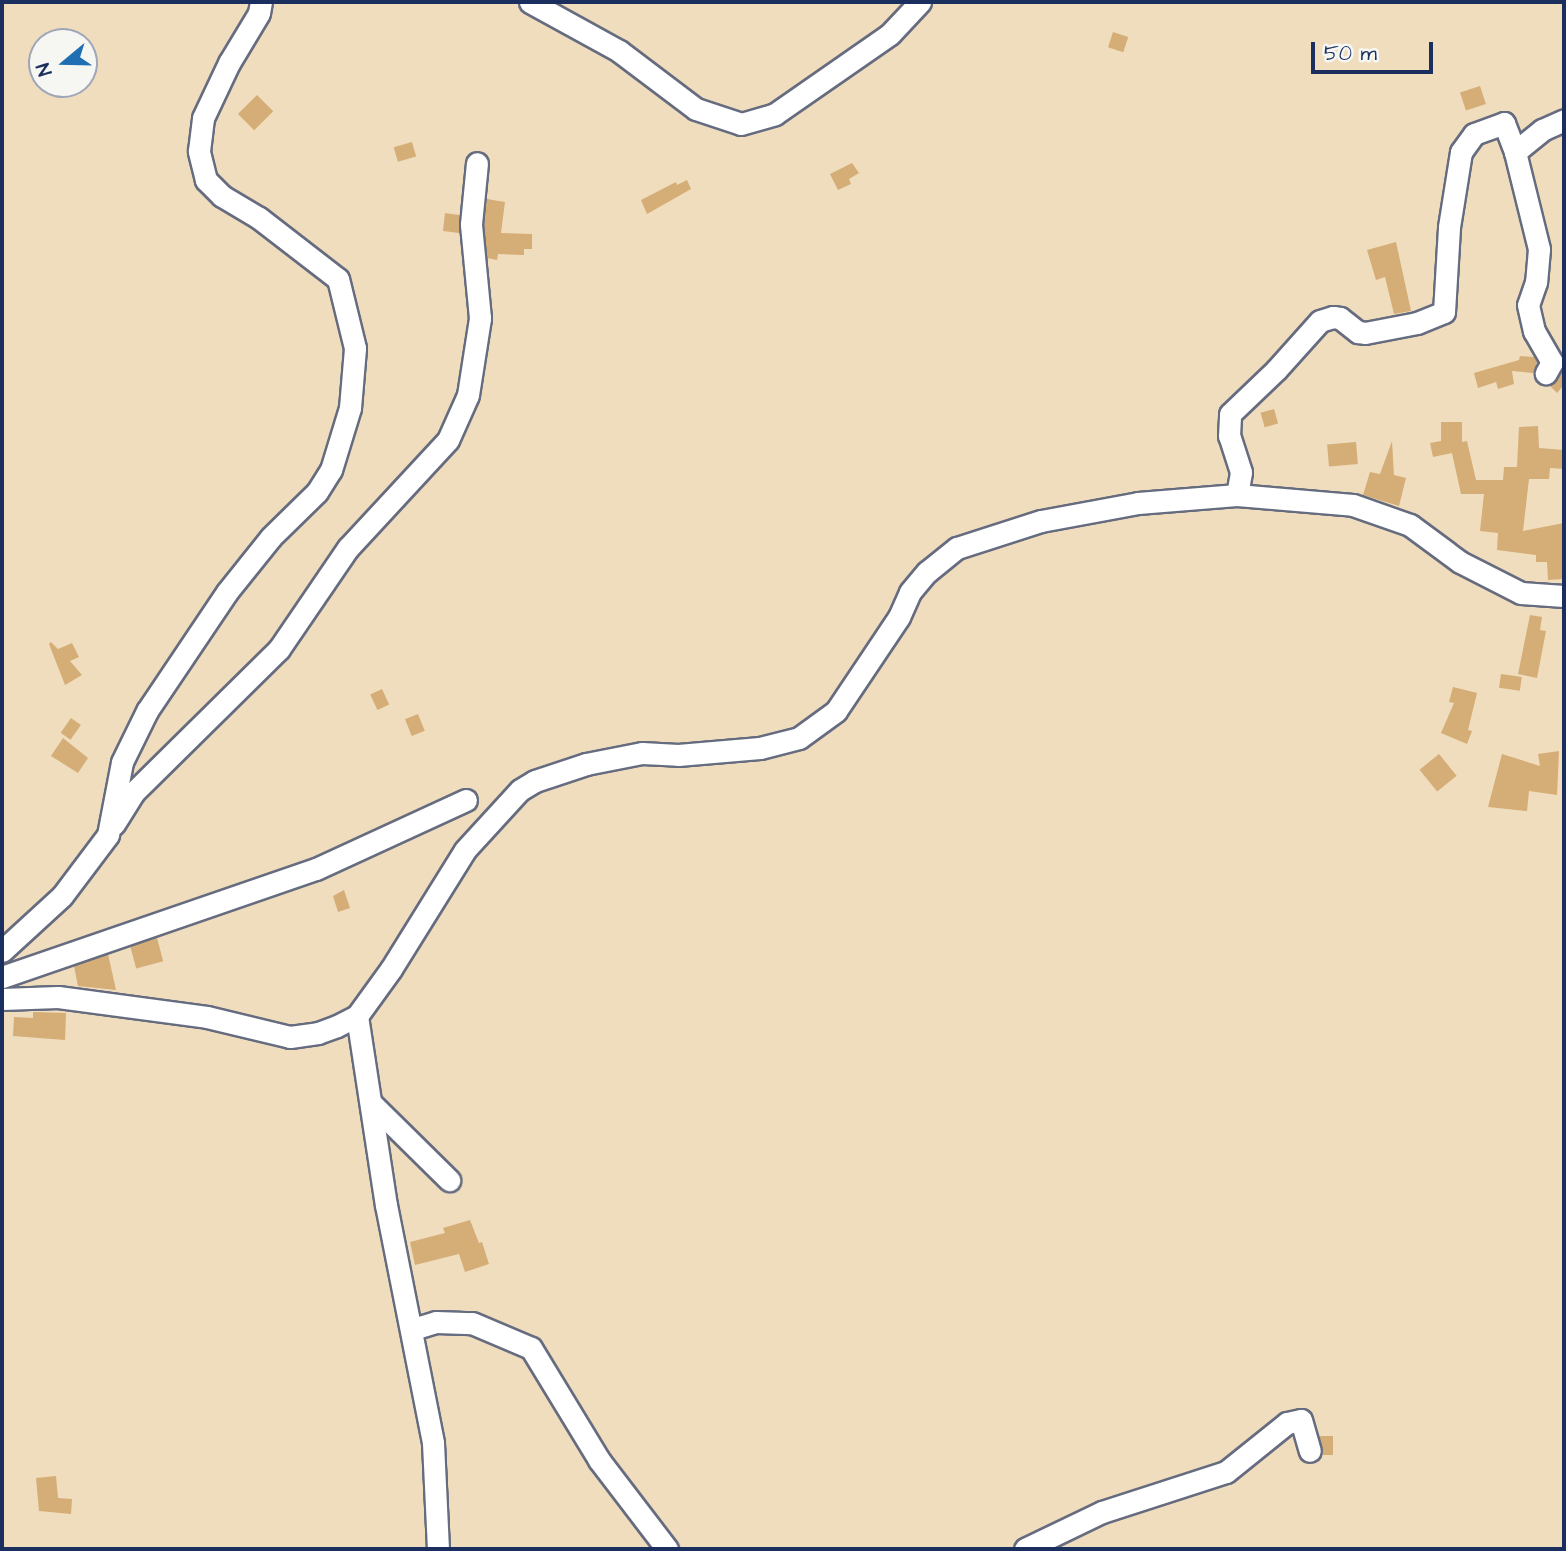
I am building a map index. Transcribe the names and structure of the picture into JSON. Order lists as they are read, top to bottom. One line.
{"scale_bar":"50 m","north":"left"}
